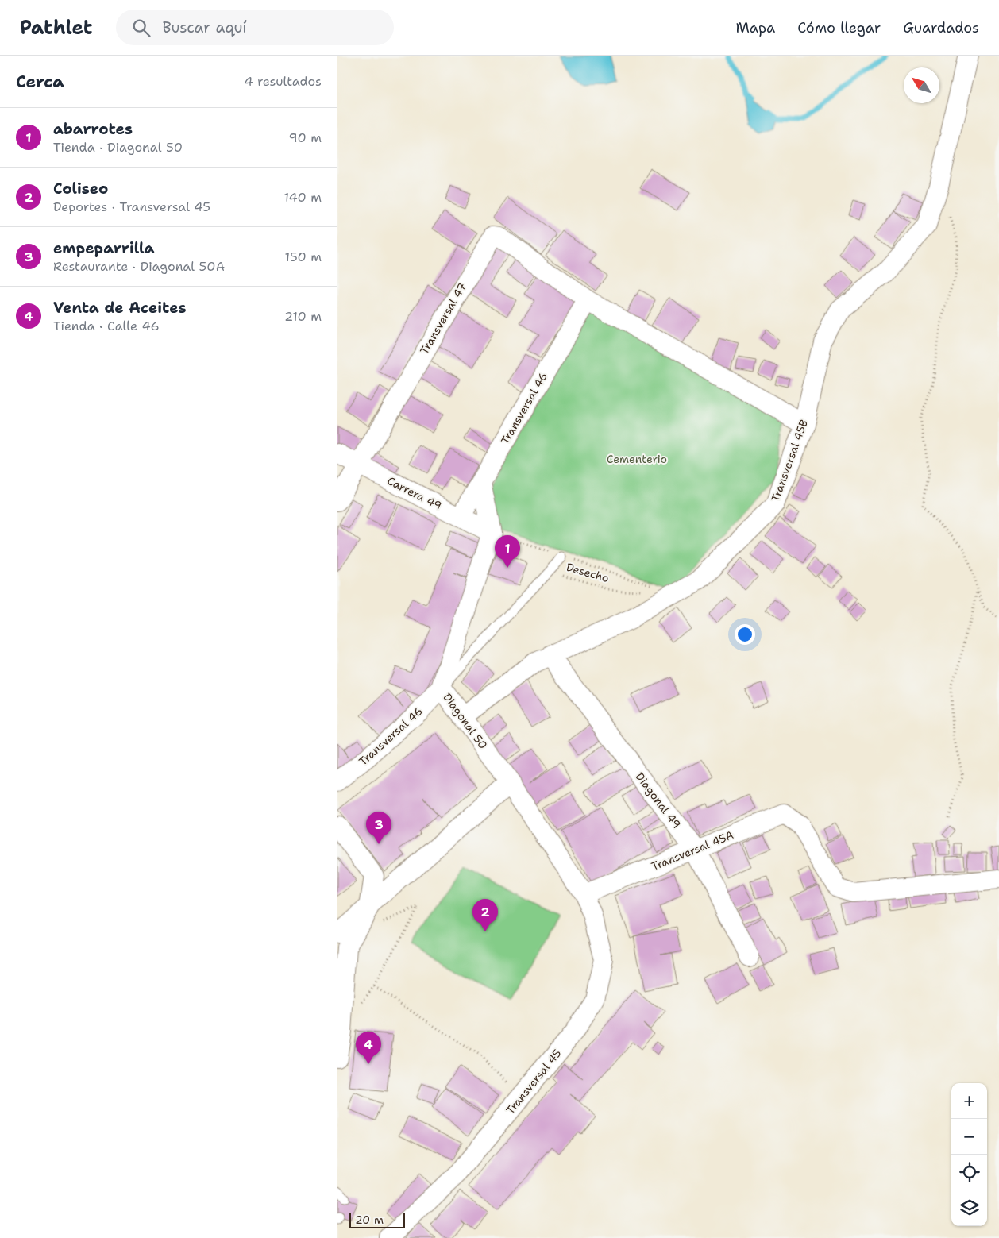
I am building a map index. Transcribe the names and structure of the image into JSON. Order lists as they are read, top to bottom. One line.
{"streets":{"street":["Transversal 47","Transversal 46","Transversal 45B","Carrera 49","Diagonal 50","Diagonal 49","Transversal 45A","Transversal 45"],"path":["Desecho"]},"crossings":[["Transversal 47","Transversal 46"],["Transversal 47","Carrera 49"],["Transversal 46","Carrera 49"],["Transversal 46","Diagonal 50"],["Transversal 45B","Desecho"],["Transversal 45B","Diagonal 50"],["Transversal 45B","Diagonal 49"],["Carrera 49","Diagonal 50"],["Diagonal 50","Transversal 45A"],["Diagonal 50","Transversal 45"],["Diagonal 49","Transversal 45A"],["Transversal 45A","Transversal 45"]],"parks":["Cementerio"],"scale_bar":"20 m","north":"top left","page":{"header":"Pathlet","search":"Buscar aquí","nav":["Mapa","Cómo llegar","Guardados"],"heading":["Cerca","4 resultados"],"list":[{"mark":"1","name":"abarrotes","note":"Tienda · Diagonal 50","value":"90 m"},{"mark":"2","name":"Coliseo","note":"Deportes · Transversal 45","value":"140 m"},{"mark":"3","name":"empeparrilla","note":"Restaurante · Diagonal 50A","value":"150 m"},{"mark":"4","name":"Venta de Aceites","note":"Tienda · Calle 46","value":"210 m"}],"pins":["1","3","2","4"],"map_buttons":["+","−"],"scale":"20 m"}}
